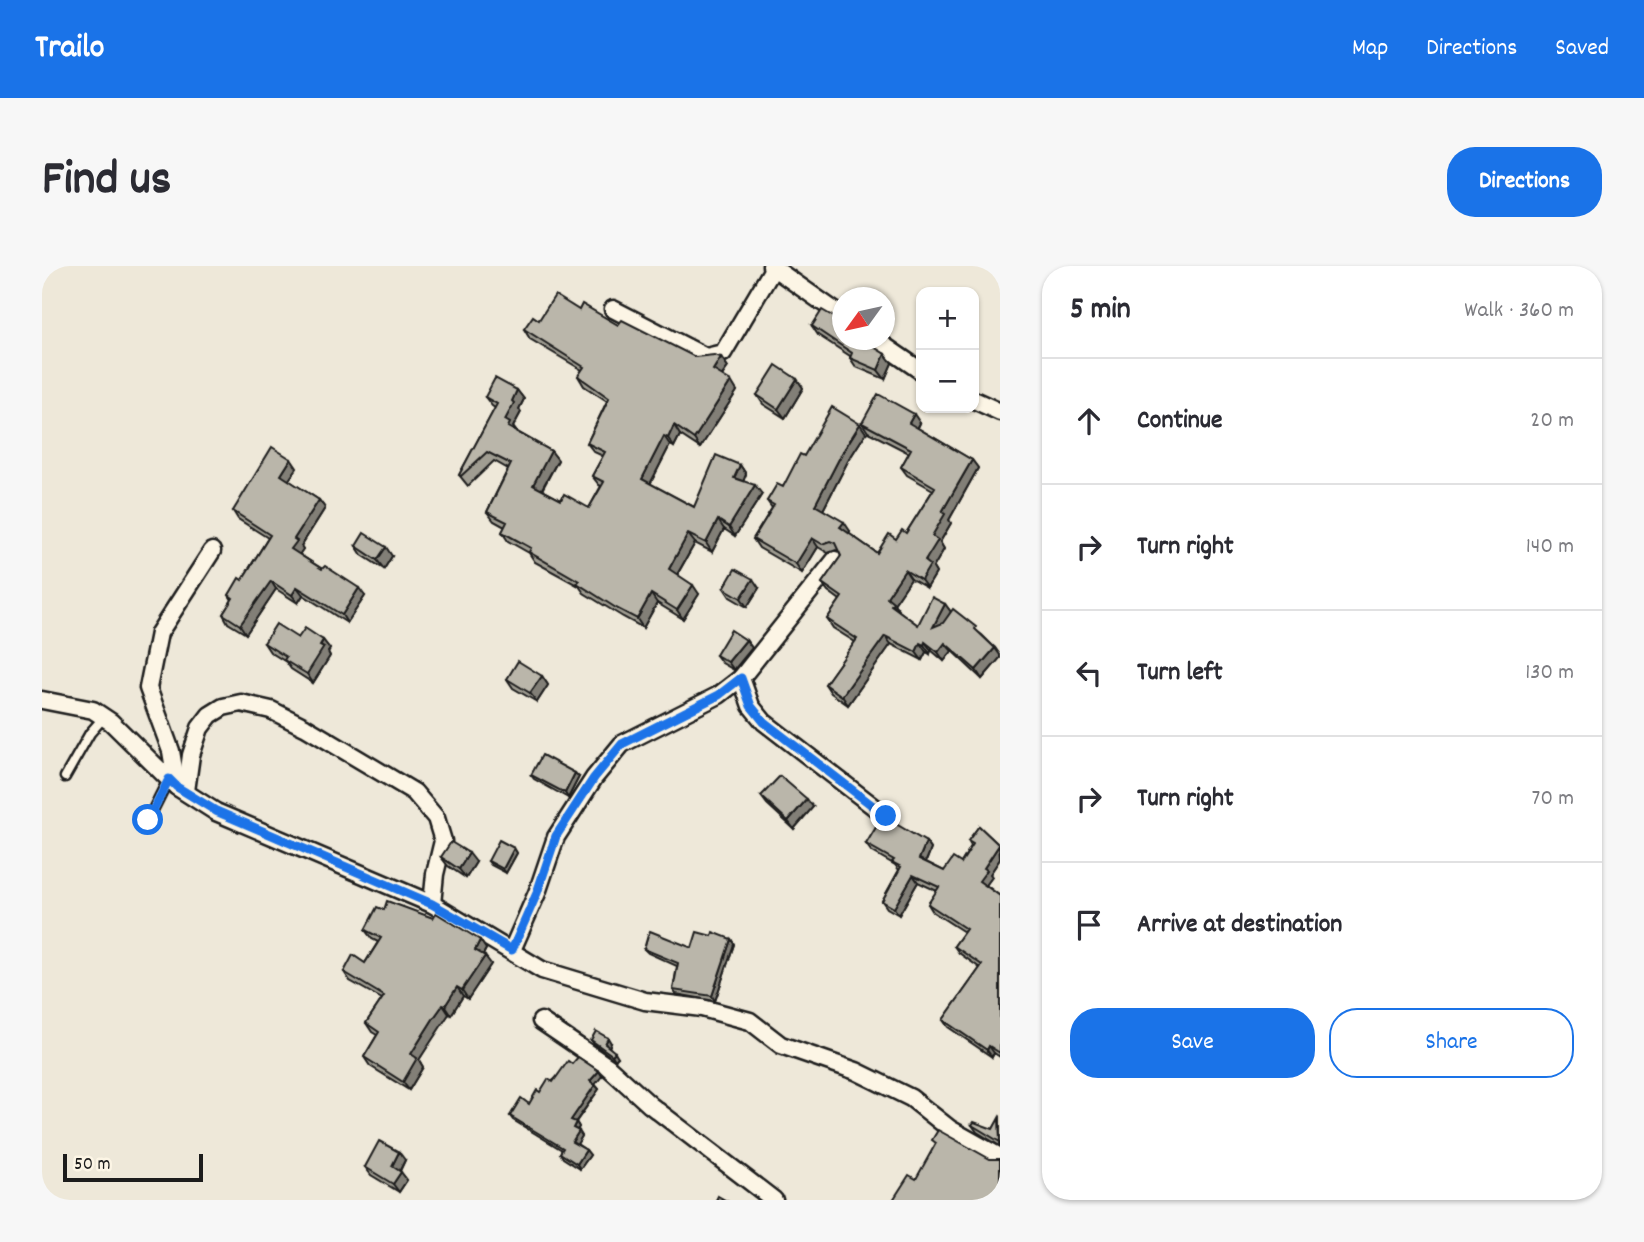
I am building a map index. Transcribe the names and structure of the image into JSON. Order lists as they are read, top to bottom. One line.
{"scale_bar":"50 m","north":"bottom left","page":{"header":"Trailo","nav":["Map","Directions","Saved"],"title":"Find us","buttons":["Directions",["Save","Share"]],"heading":["5 min","Walk · 360 m"],"map_buttons":["+","−"],"list":[["Continue","20 m"],["Turn right","140 m"],["Turn left","130 m"],["Turn right","70 m"],"Arrive at destination"],"scale":"50 m"}}
